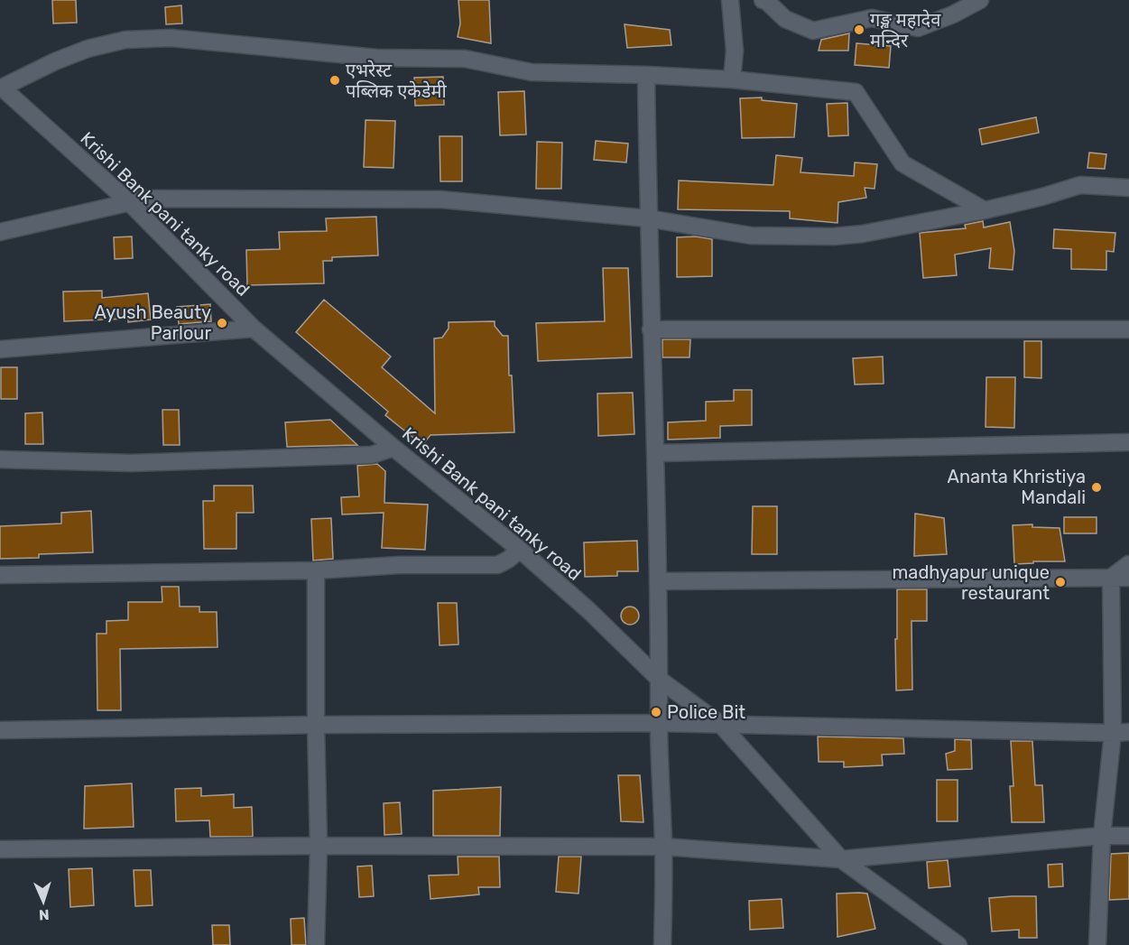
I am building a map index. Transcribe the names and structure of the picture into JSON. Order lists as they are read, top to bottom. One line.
{"streets":{"street":["Krishi Bank pani tanky road"]},"places":["गङ्खु महादेव मन्दिर","एभरेस्ट पब्लिक एकेडेमी","Ayush Beauty Parlour","Ananta Khristiya Mandali","madhyapur unique restaurant","Police Bit"],"north":"bottom"}
